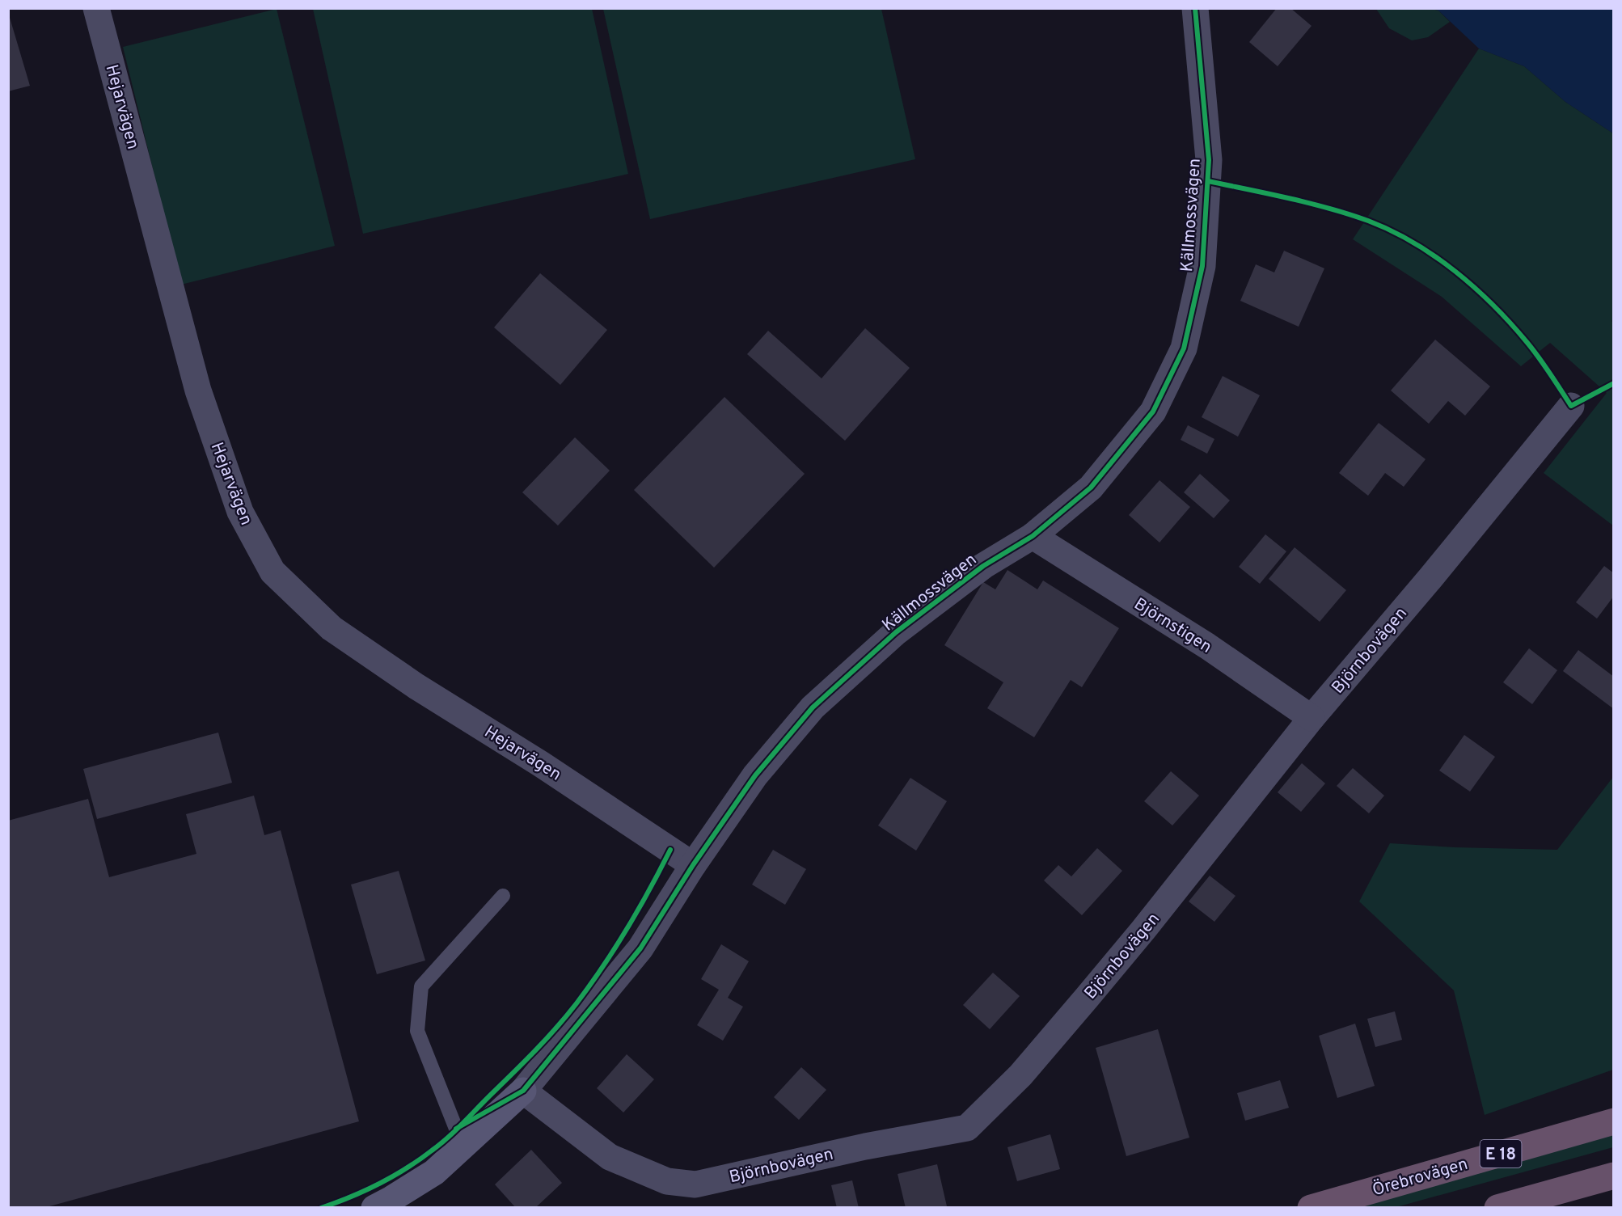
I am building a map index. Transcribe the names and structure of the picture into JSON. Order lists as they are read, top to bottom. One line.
{"streets":{"highway":["E 18","Örebrovägen"],"main road":["Källmossvägen"],"street":["Hejarvägen","Björnstigen","Björnbovägen"]},"crossings":[["Hejarvägen","Källmossvägen"],["Källmossvägen","Björnstigen"],["Källmossvägen","Björnbovägen"],["Björnstigen","Björnbovägen"]]}
